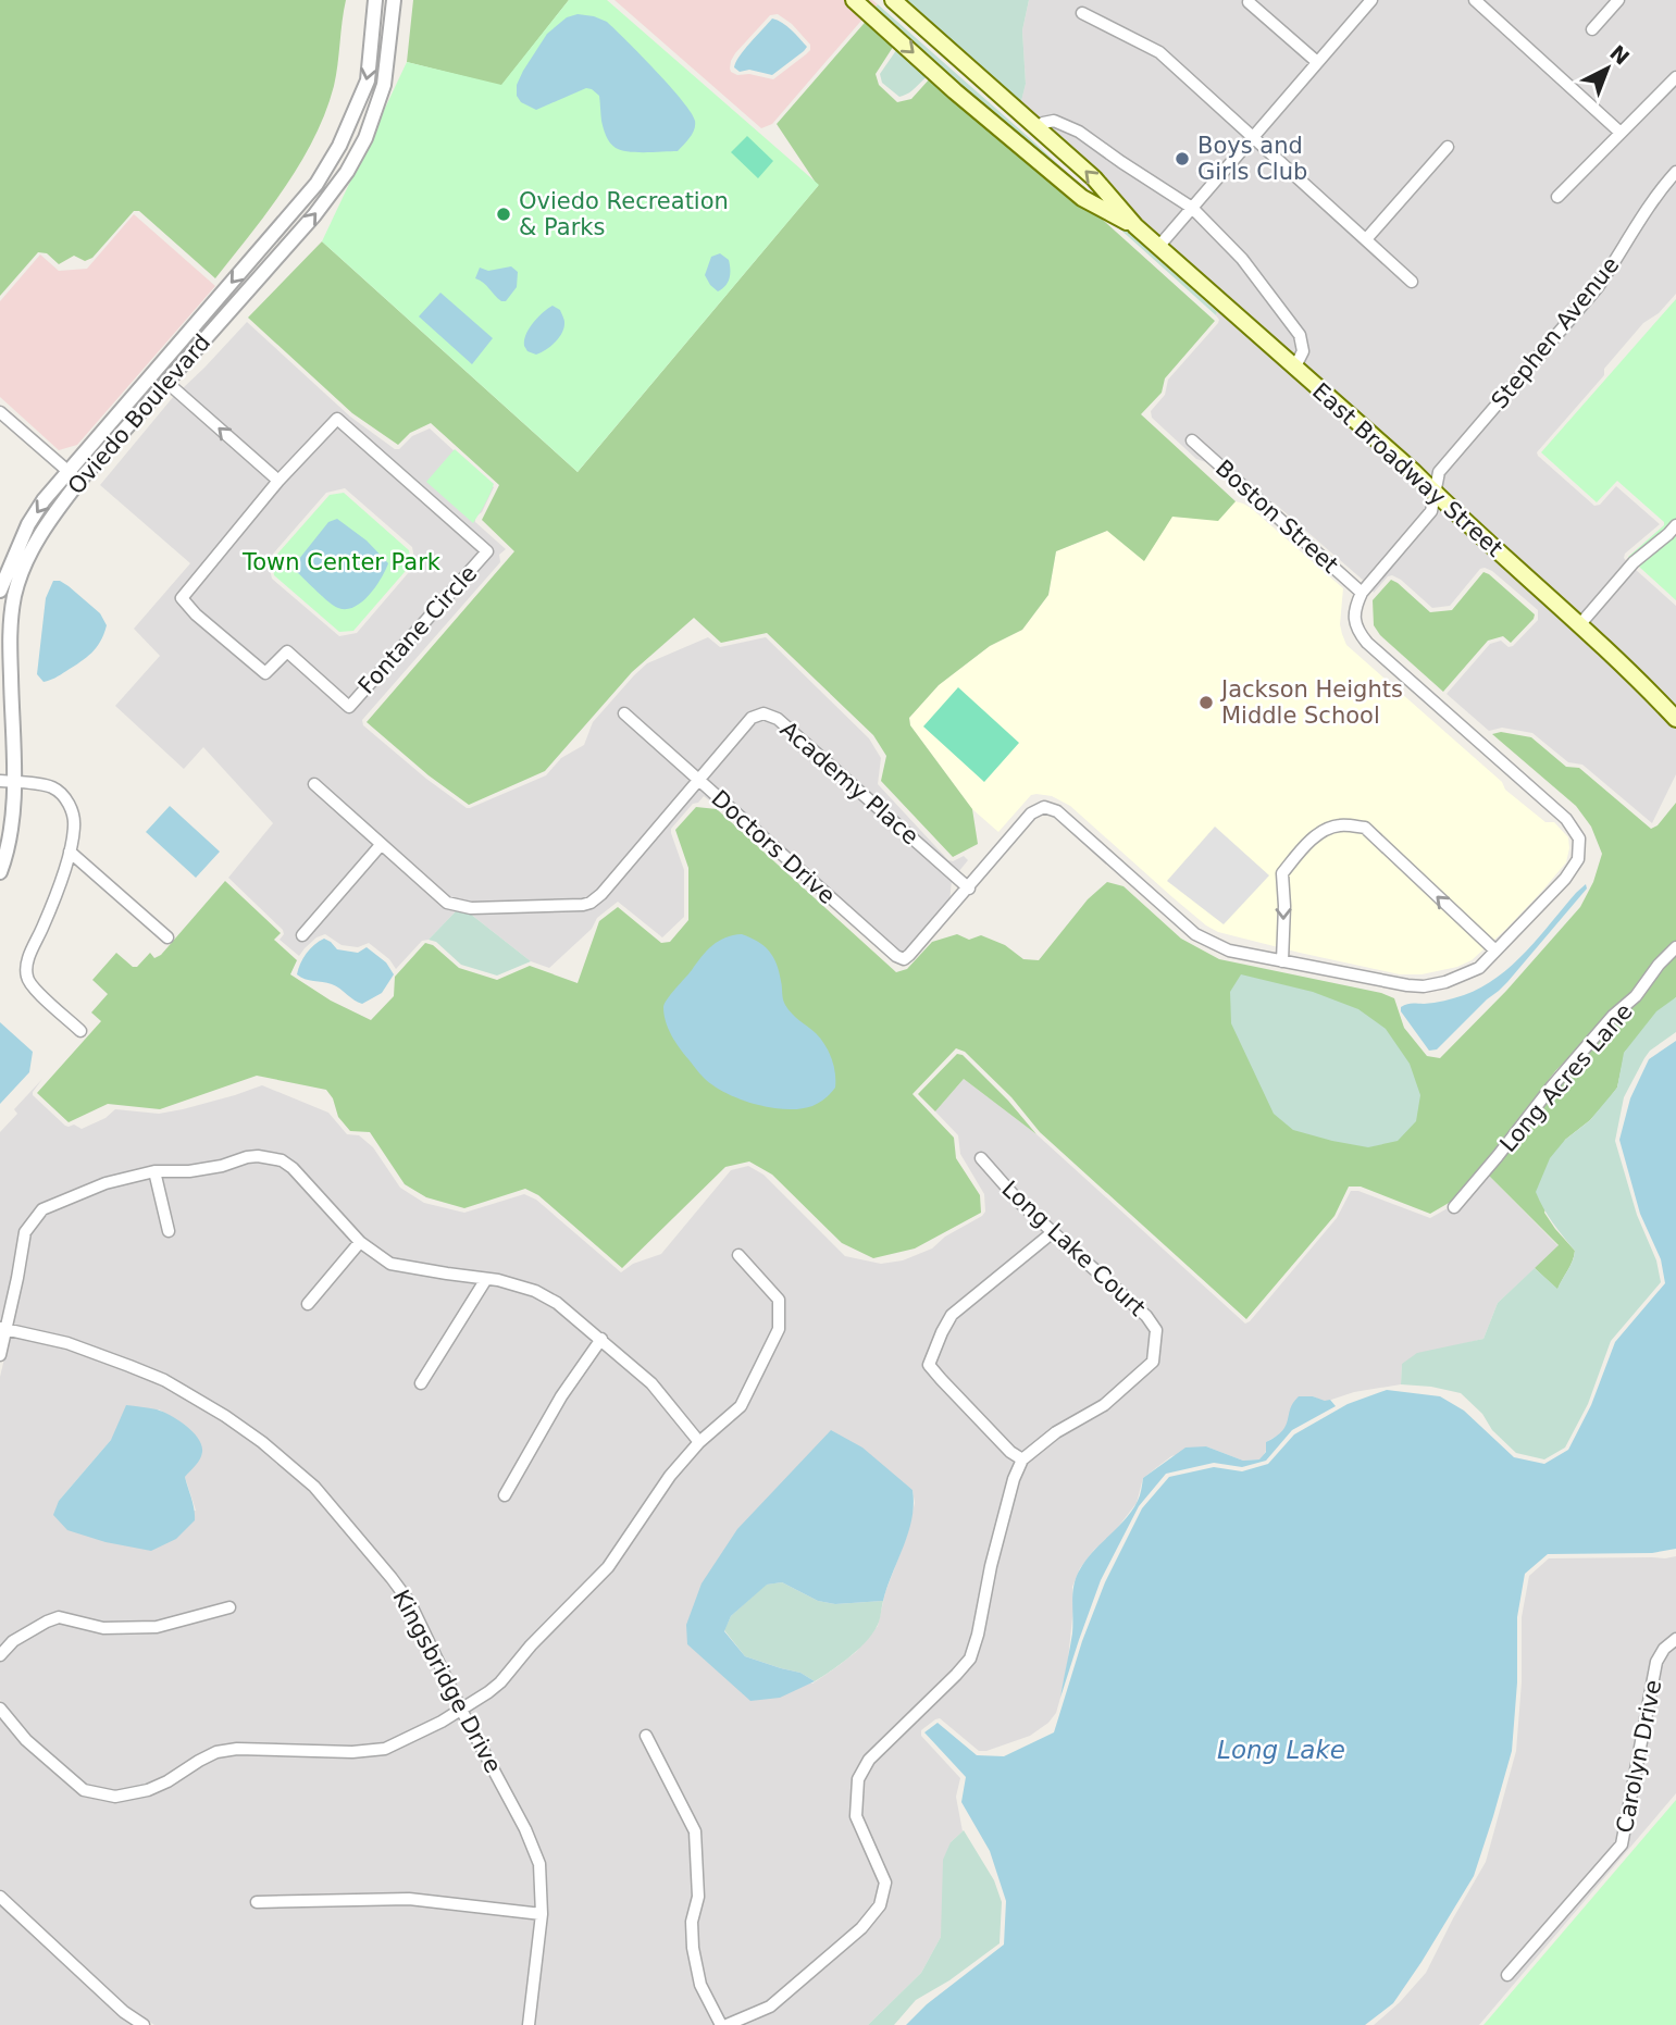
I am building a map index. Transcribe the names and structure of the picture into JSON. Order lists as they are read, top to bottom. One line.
{"streets":{"main road":["East Broadway Street"],"street":["Stephen Avenue","Oviedo Boulevard","Boston Street","Fontane Circle","Academy Place","Doctors Drive","Long Acres Lane","Long Lake Court","Kingsbridge Drive","Carolyn Drive"]},"crossings":[["Stephen Avenue","East Broadway Street"],["Stephen Avenue","Boston Street"],["Academy Place","Doctors Drive"]],"water":["Long Lake"],"parks":["Town Center Park"],"places":["Boys and Girls Club","Oviedo Recreation & Parks","Jackson Heights Middle School"],"north":"top right"}
